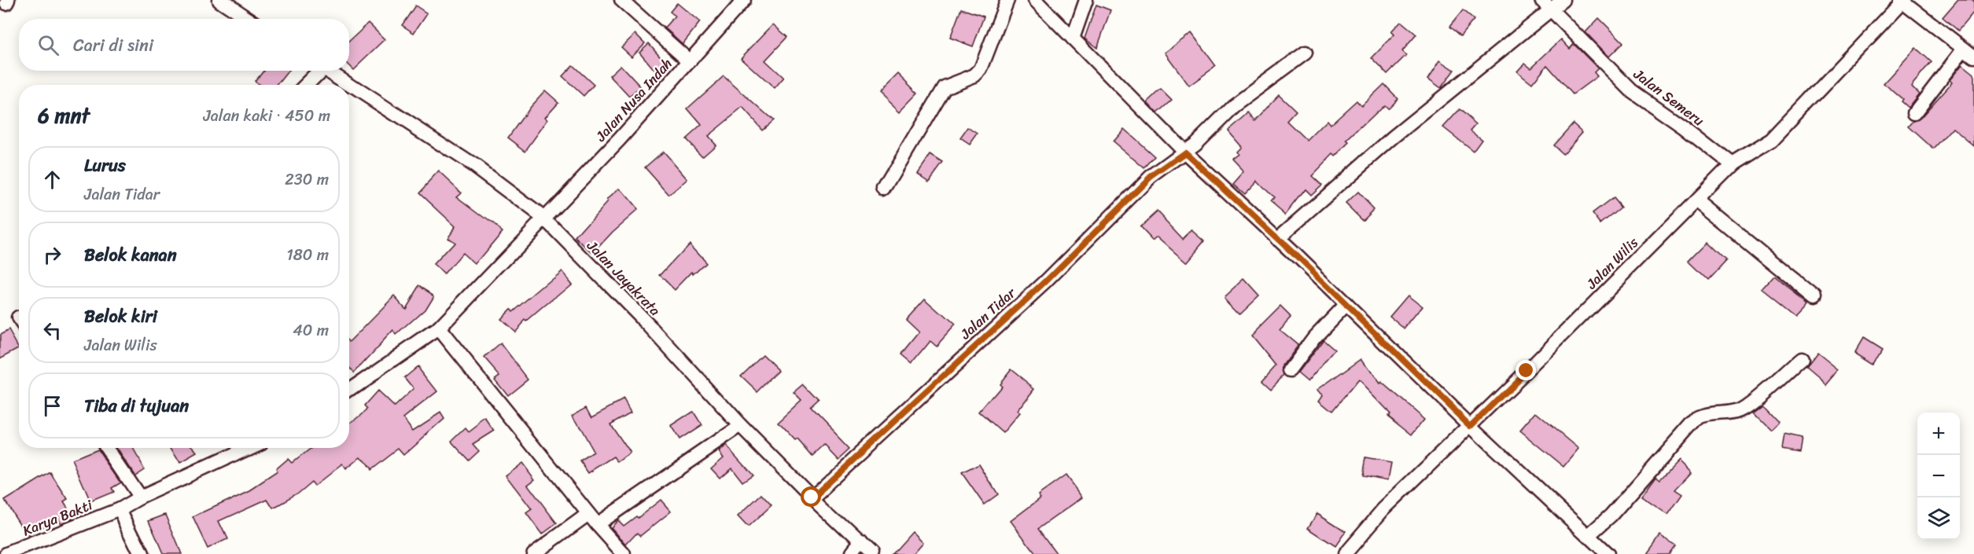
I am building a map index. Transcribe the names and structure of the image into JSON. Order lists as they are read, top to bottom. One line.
{"streets":{"street":["Jalan Semeru","Jalan Nusa Indah","Jalan Wilis","Jalan Jayakrata","Jalan Tidar","Karya Bakti"]},"crossings":[["Jalan Semeru","Jalan Wilis"],["Jalan Nusa Indah","Jalan Jayakrata"],["Jalan Jayakrata","Jalan Tidar"]],"page":{"search":"Cari di sini","heading":["6 mnt","Jalan kaki · 450 m"],"list":[["Lurus","Jalan Tidar","230 m"],["Belok kanan","180 m"],["Belok kiri","Jalan Wilis","40 m"],"Tiba di tujuan"],"map_buttons":["+","−"]}}
